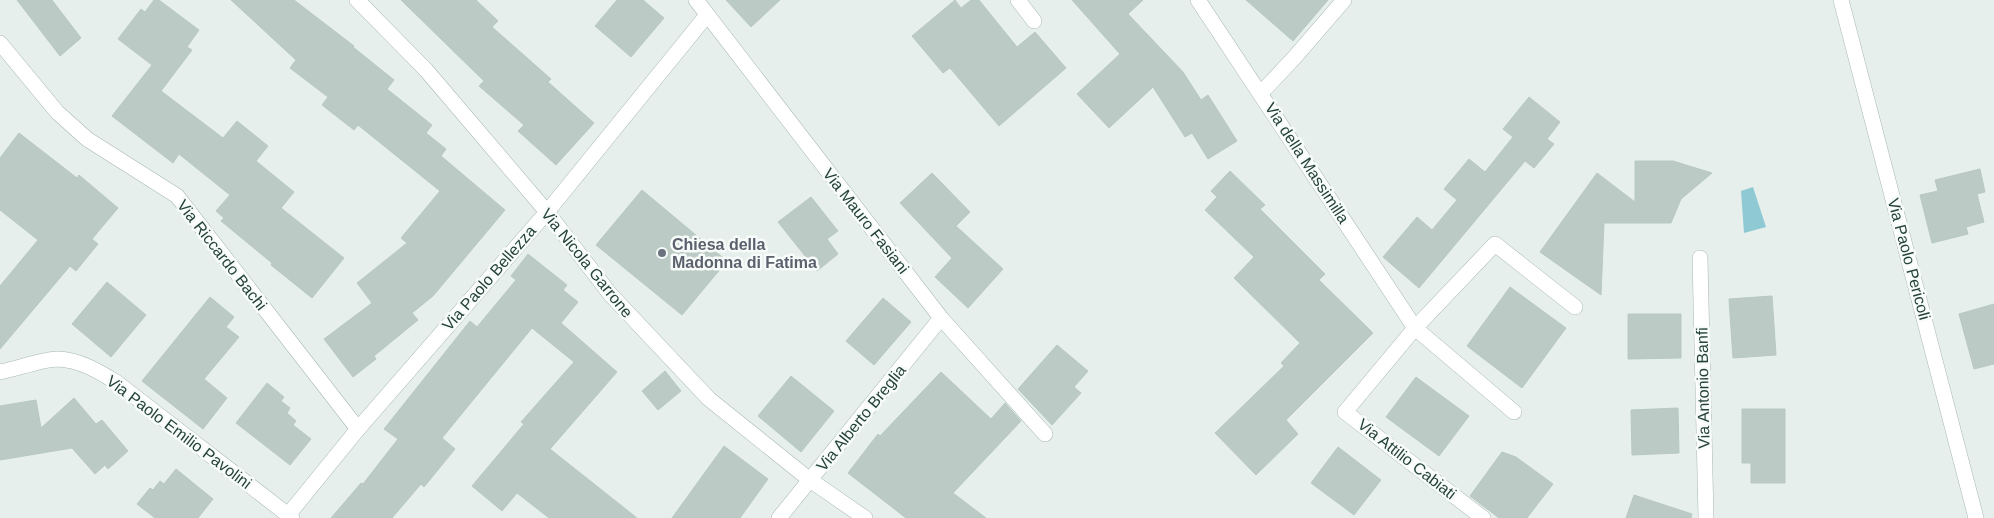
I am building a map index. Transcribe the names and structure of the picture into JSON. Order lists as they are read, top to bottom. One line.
{"streets":{"street":["Via della Massimilla","Via Mauro Fasiani","Via Riccardo Bachi","Via Paolo Pericoli","Via Nicola Garrone","Via Paolo Bellezza","Via Antonio Banfi","Via Alberto Breglia","Via Paolo Emilio Pavolini","Via Attilio Cabiati"]},"crossings":[["Via della Massimilla","Via Attilio Cabiati"],["Via Mauro Fasiani","Via Paolo Bellezza"],["Via Mauro Fasiani","Via Alberto Breglia"],["Via Riccardo Bachi","Via Paolo Bellezza"],["Via Nicola Garrone","Via Paolo Bellezza"],["Via Nicola Garrone","Via Alberto Breglia"],["Via Paolo Bellezza","Via Paolo Emilio Pavolini"]],"places":["Chiesa della Madonna di Fatima"]}
